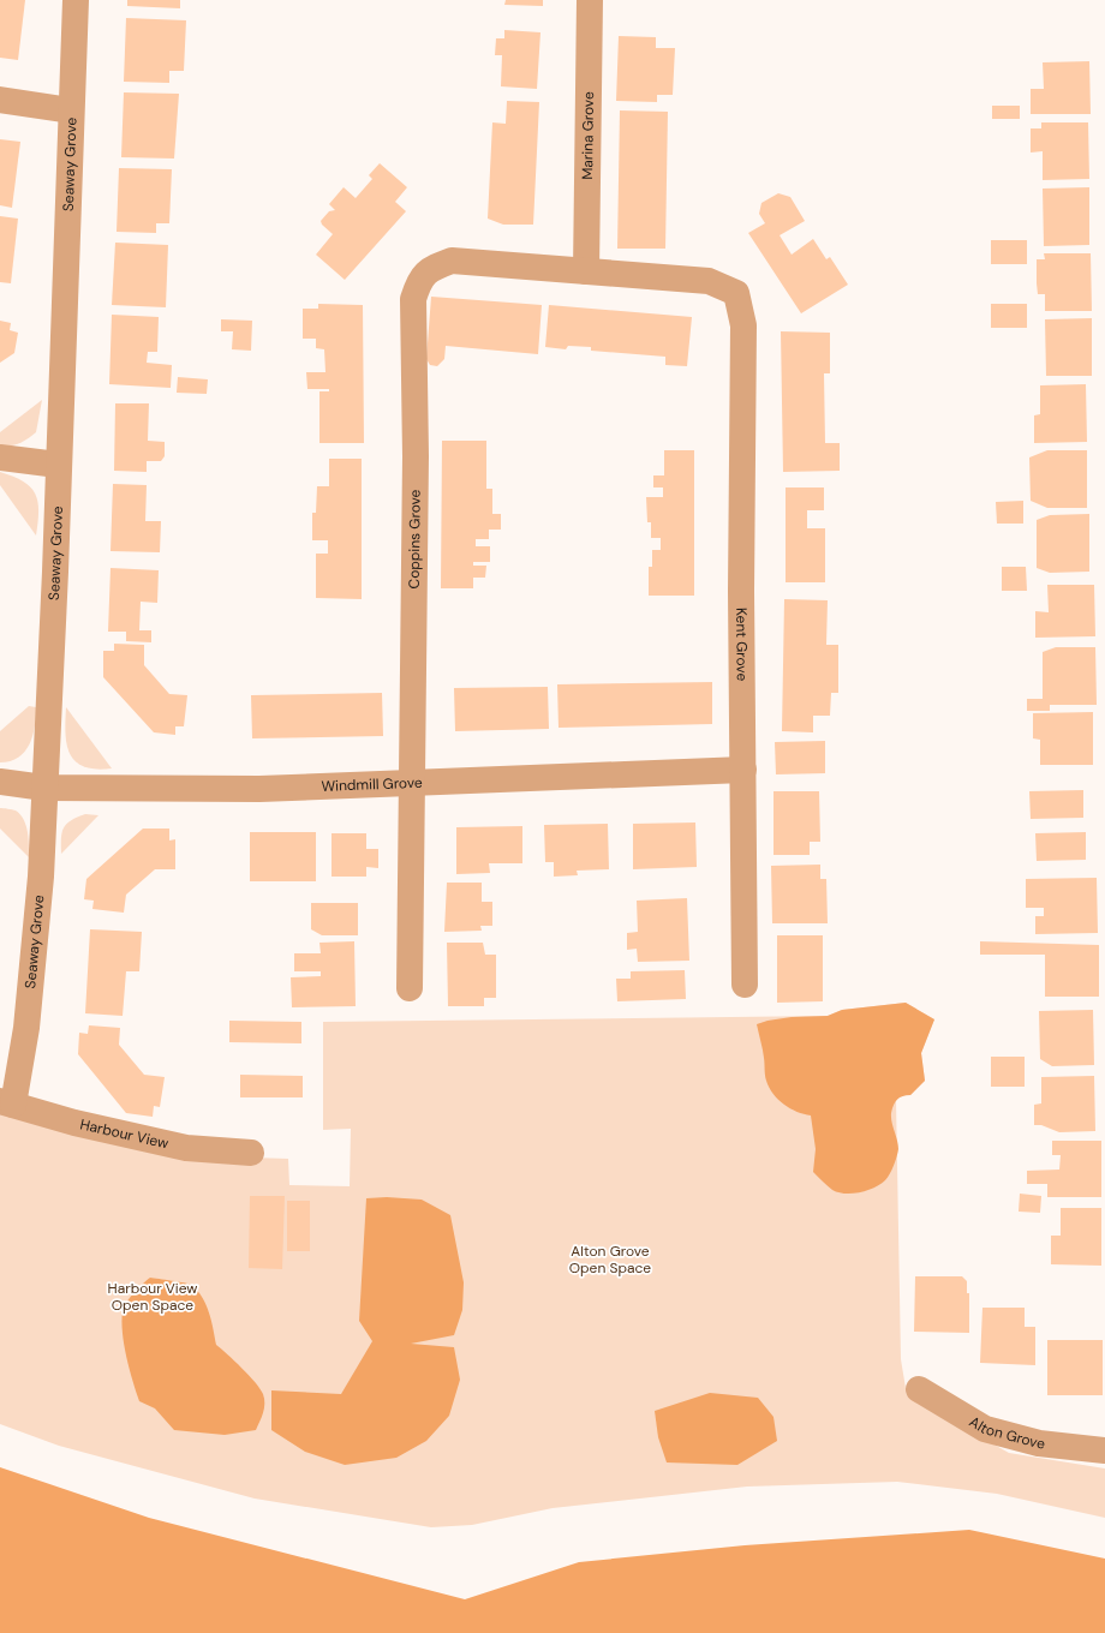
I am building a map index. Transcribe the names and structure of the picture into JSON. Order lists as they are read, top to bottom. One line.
{"streets":{"street":["Marina Grove","Seaway Grove","Coppins Grove","Kent Grove","Windmill Grove","Harbour View","Alton Grove"]},"crossings":[["Marina Grove","Coppins Grove"],["Marina Grove","Kent Grove"],["Seaway Grove","Windmill Grove"],["Seaway Grove","Harbour View"],["Coppins Grove","Kent Grove"],["Coppins Grove","Windmill Grove"],["Kent Grove","Windmill Grove"]],"parks":["Alton Grove Open Space","Harbour View Open Space"]}
